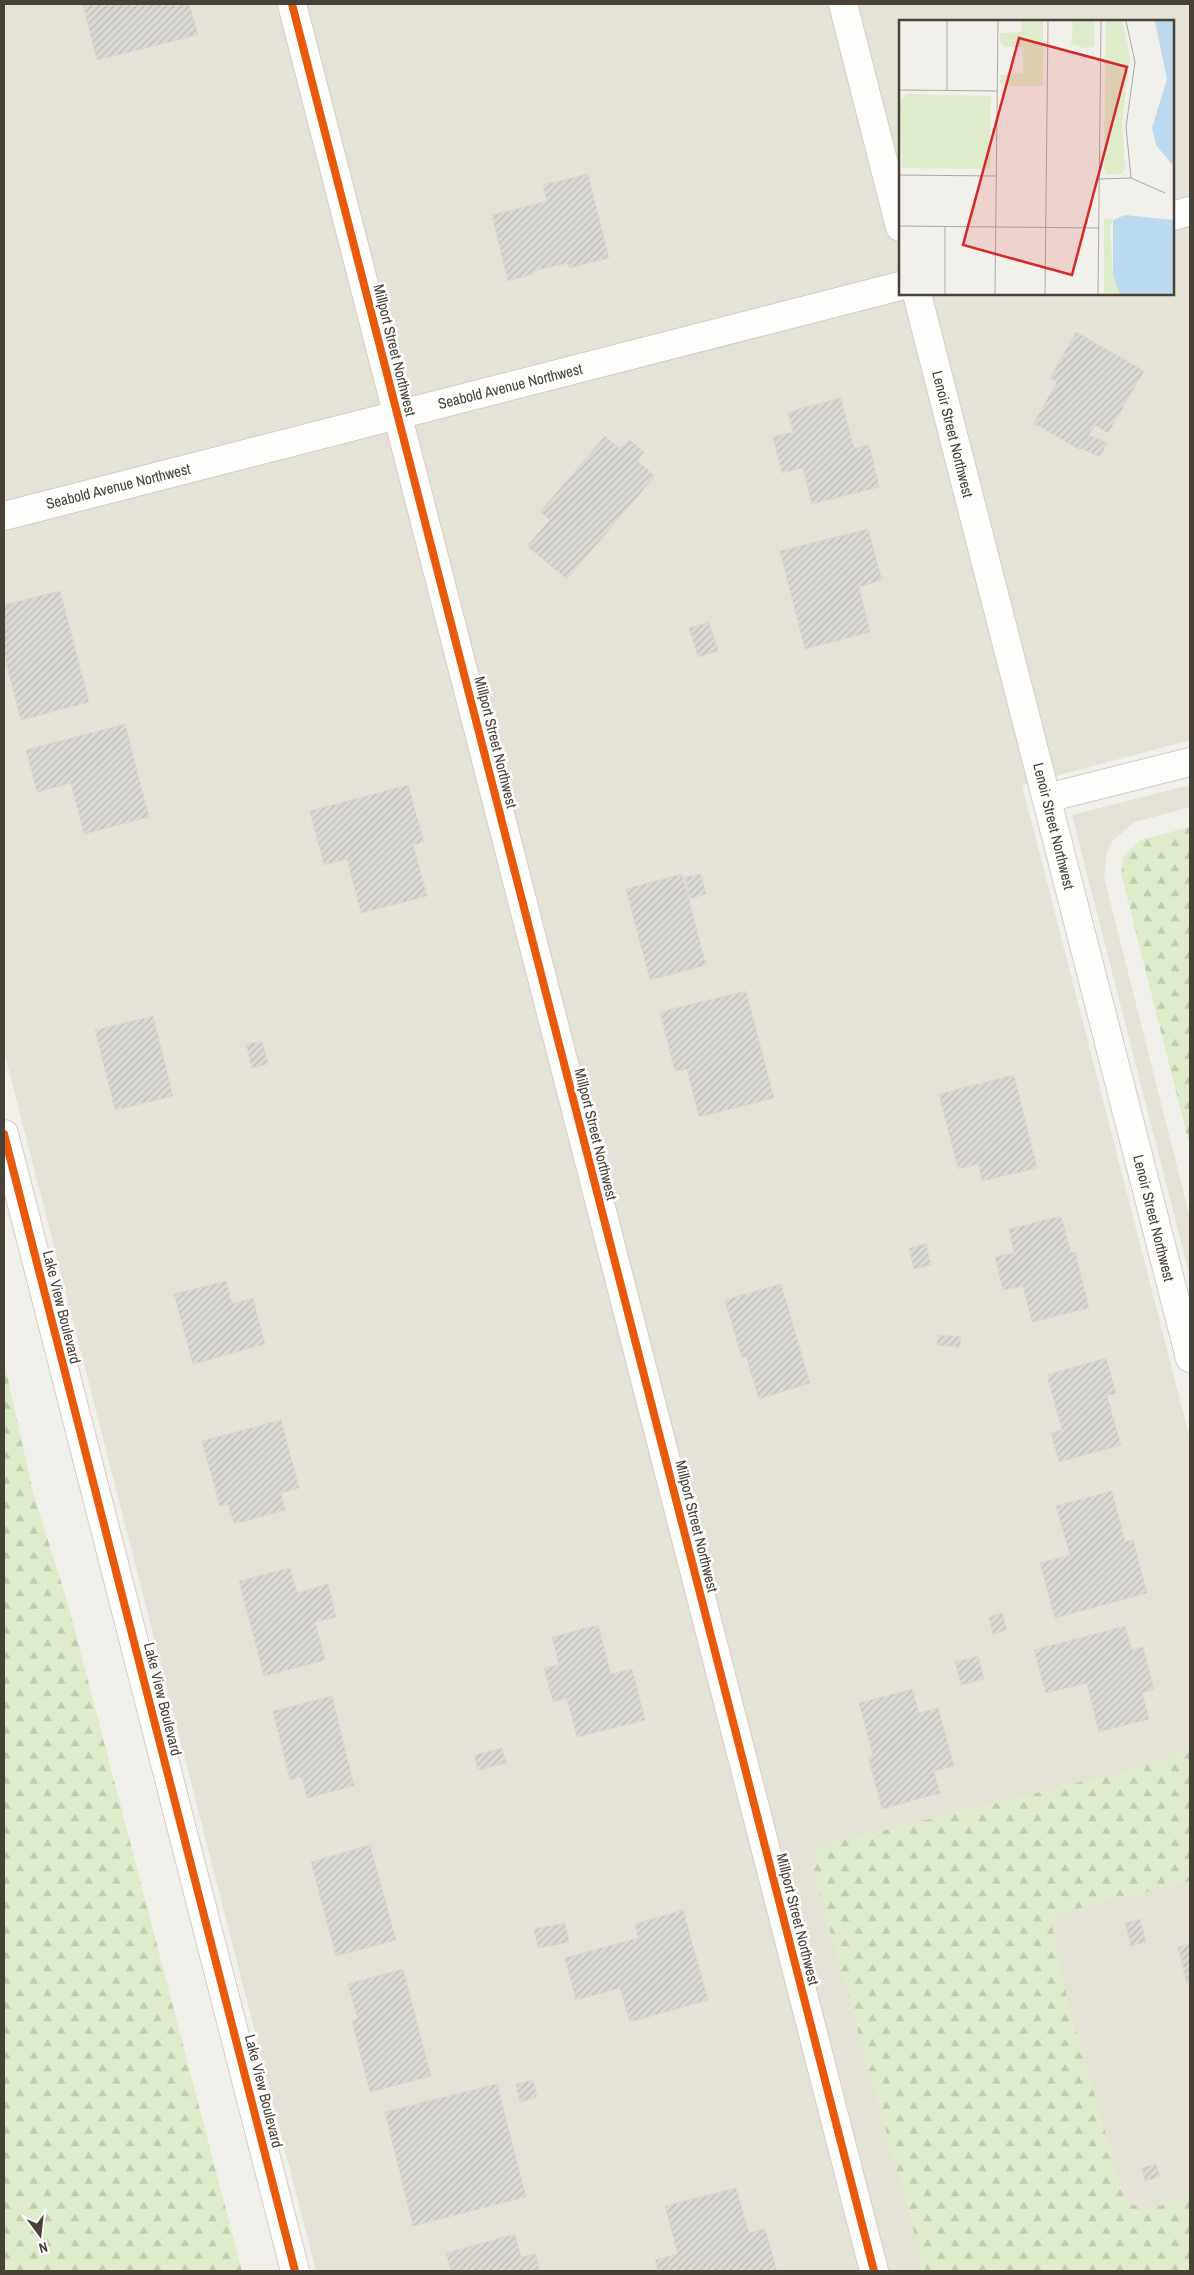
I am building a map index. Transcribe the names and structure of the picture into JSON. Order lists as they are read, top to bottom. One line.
{"streets":{"street":["Millport Street Northwest","Seabold Avenue Northwest","Lenoir Street Northwest","Lake View Boulevard"]},"crossings":[["Millport Street Northwest","Seabold Avenue Northwest"]],"north":"bottom"}
